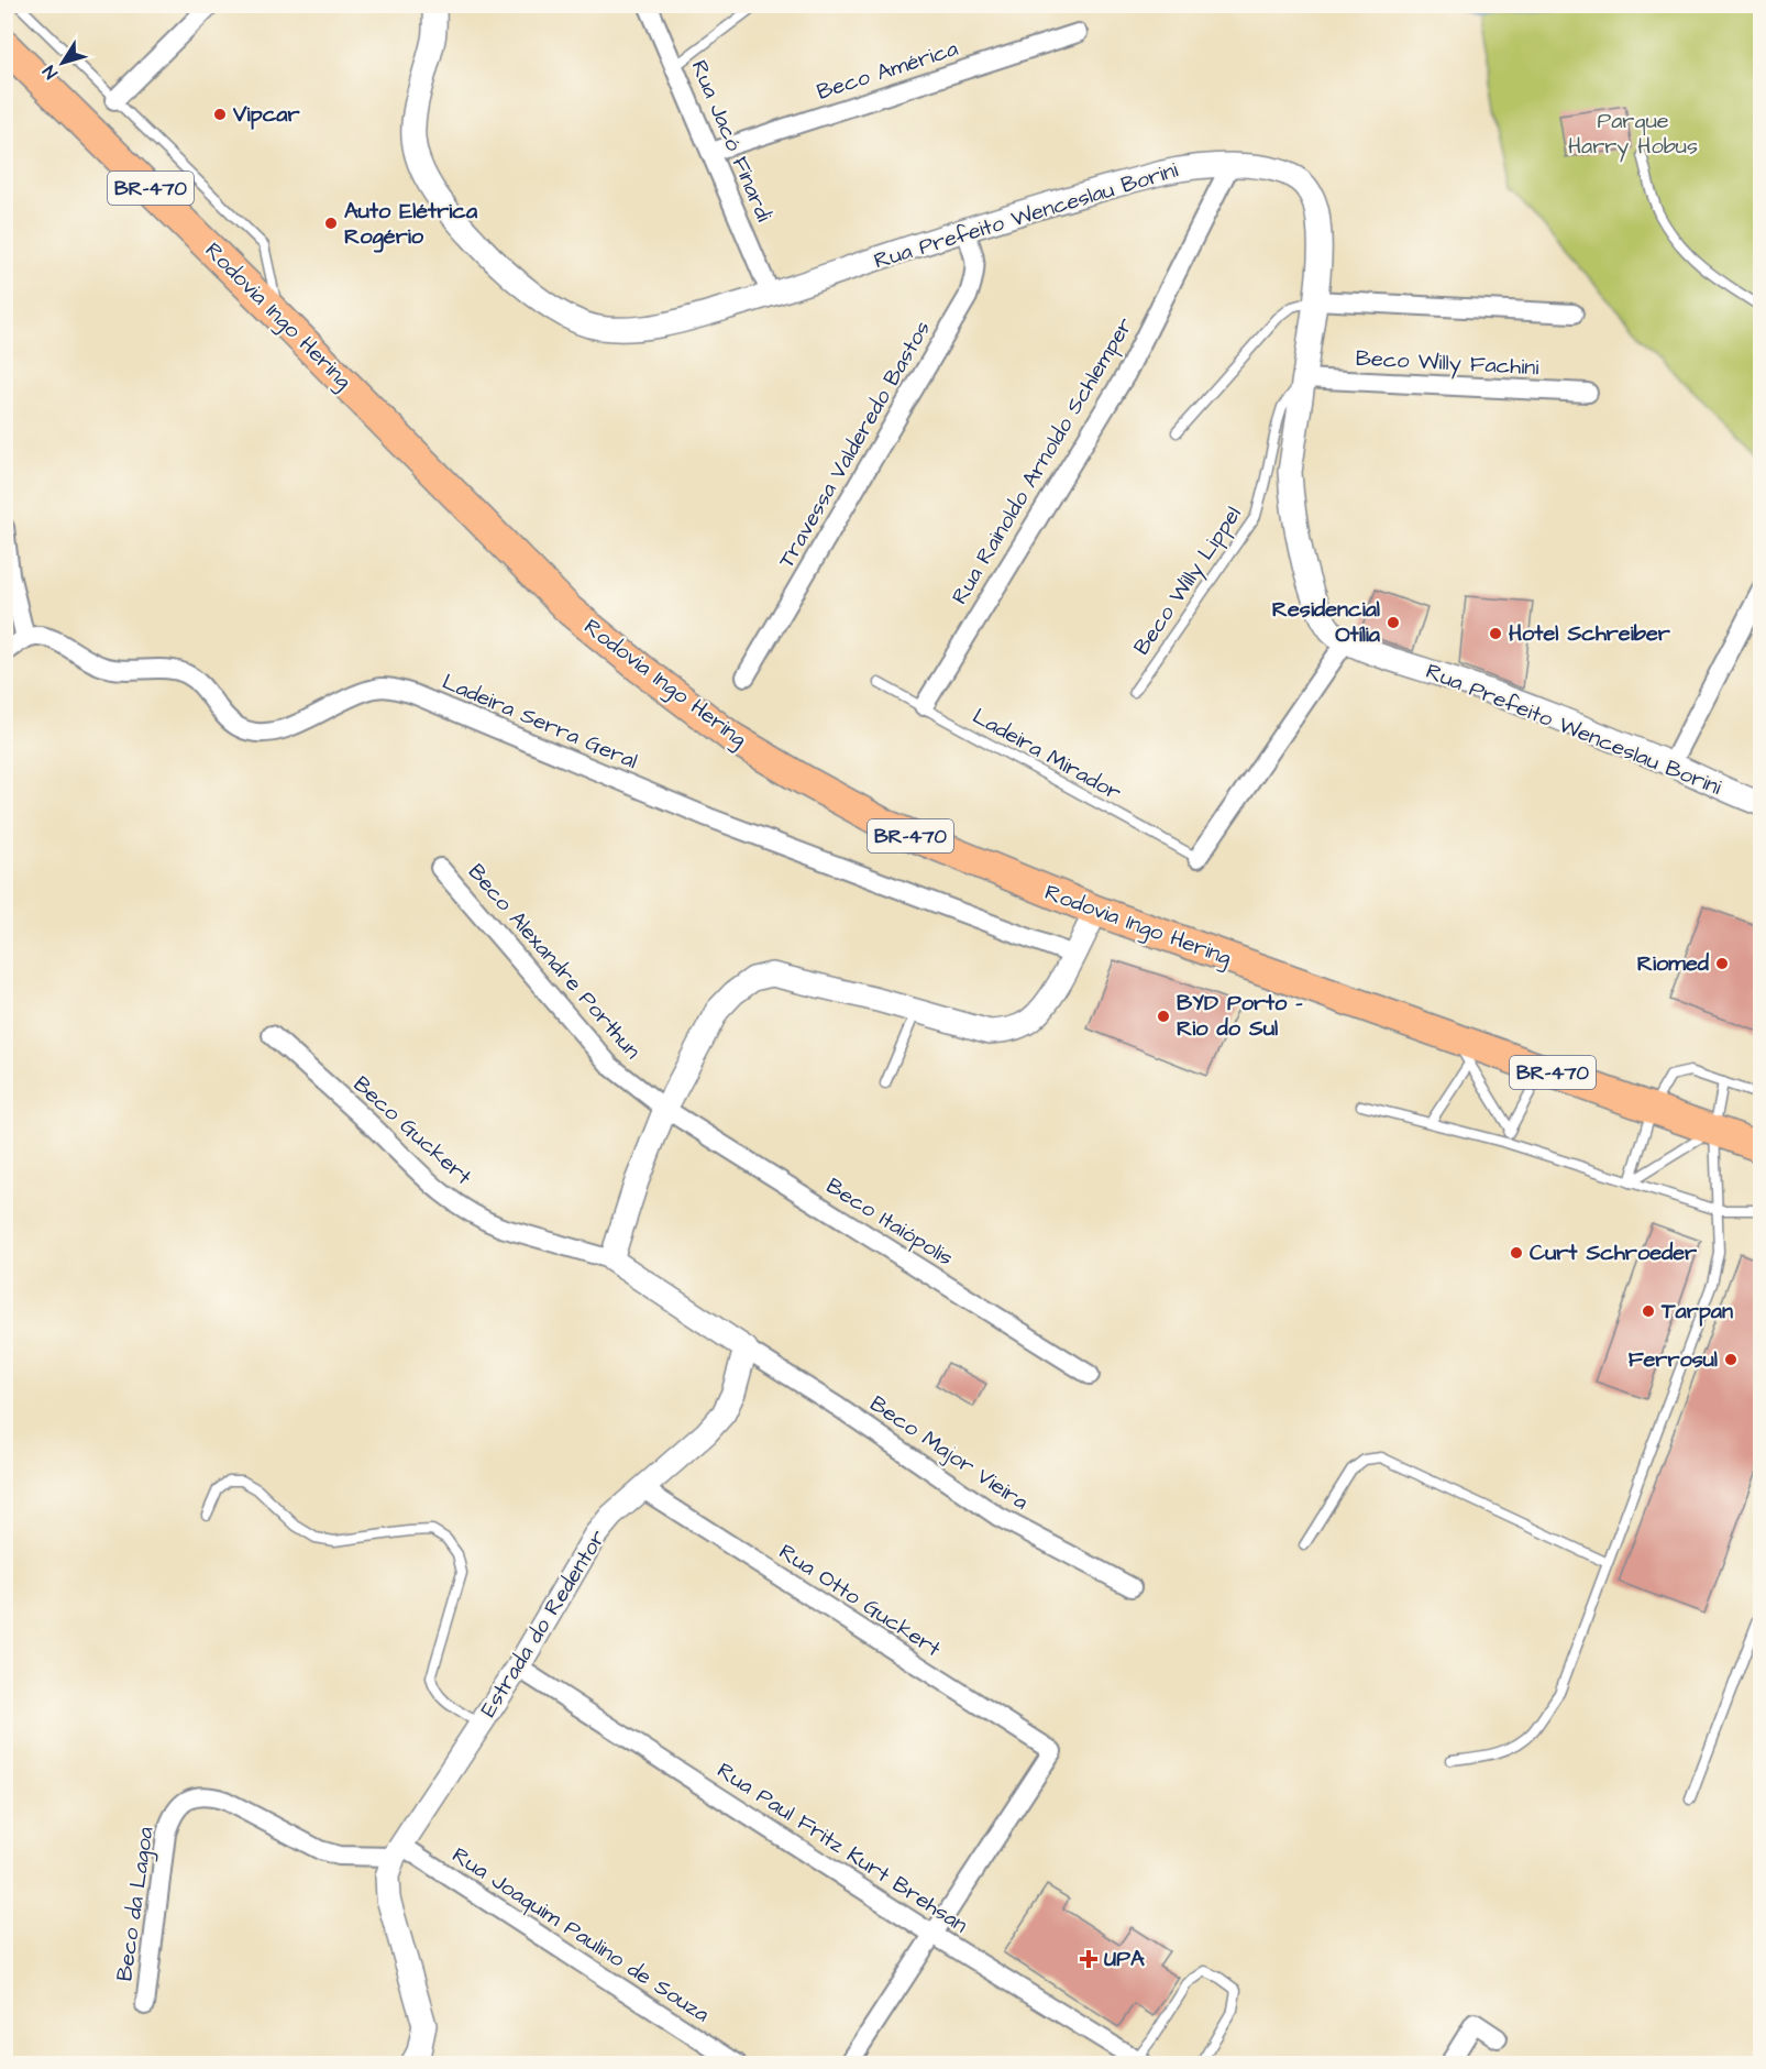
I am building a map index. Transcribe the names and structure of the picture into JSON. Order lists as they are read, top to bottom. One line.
{"streets":{"highway":["BR-470","Rodovia Ingo Hering"],"street":["Beco América","Rua Jacó Finardi","Rua Prefeito Wenceslau Borini","Beco Willy Fachini","Travessa Valderedo Bastos","Rua Rainoldo Arnoldo Schlemper","Ladeira Serra Geral","Beco Alexandre Porthun","Beco Guckert","Beco Itaiópolis","Beco Major Vieira","Rua Otto Guckert","Estrada do Redentor","Rua Paul Fritz Kurt Brehsan","Beco da Lagoa","Rua Joaquim Paulino de Souza"],"lane":["Beco Willy Lippel","Ladeira Mirador"]},"crossings":[["Beco América","Rua Jacó Finardi"],["Rua Jacó Finardi","Rua Prefeito Wenceslau Borini"],["Rua Prefeito Wenceslau Borini","Beco Willy Fachini"],["Rua Prefeito Wenceslau Borini","Travessa Valderedo Bastos"],["Rua Prefeito Wenceslau Borini","Rua Rainoldo Arnoldo Schlemper"],["Rua Prefeito Wenceslau Borini","Beco Willy Lippel"],["Beco Willy Fachini","Beco Willy Lippel"],["Rua Rainoldo Arnoldo Schlemper","Ladeira Mirador"],["Beco Alexandre Porthun","Beco Itaiópolis"],["Beco Major Vieira","Estrada do Redentor"],["Rua Otto Guckert","Estrada do Redentor"],["Rua Otto Guckert","Rua Paul Fritz Kurt Brehsan"],["Estrada do Redentor","Rua Paul Fritz Kurt Brehsan"],["Estrada do Redentor","Beco da Lagoa"],["Estrada do Redentor","Rua Joaquim Paulino de Souza"],["Beco da Lagoa","Rua Joaquim Paulino de Souza"]],"parks":["Parque Harry Hobus"],"places":{"other":["Vipcar","Auto Elétrica Rogério","Residencial Otília","Hotel Schreiber","Riomed","BYD Porto - Rio do Sul","Curt Schroeder","Tarpan","Ferrosul"],"health":["UPA"]},"north":"bottom left"}
